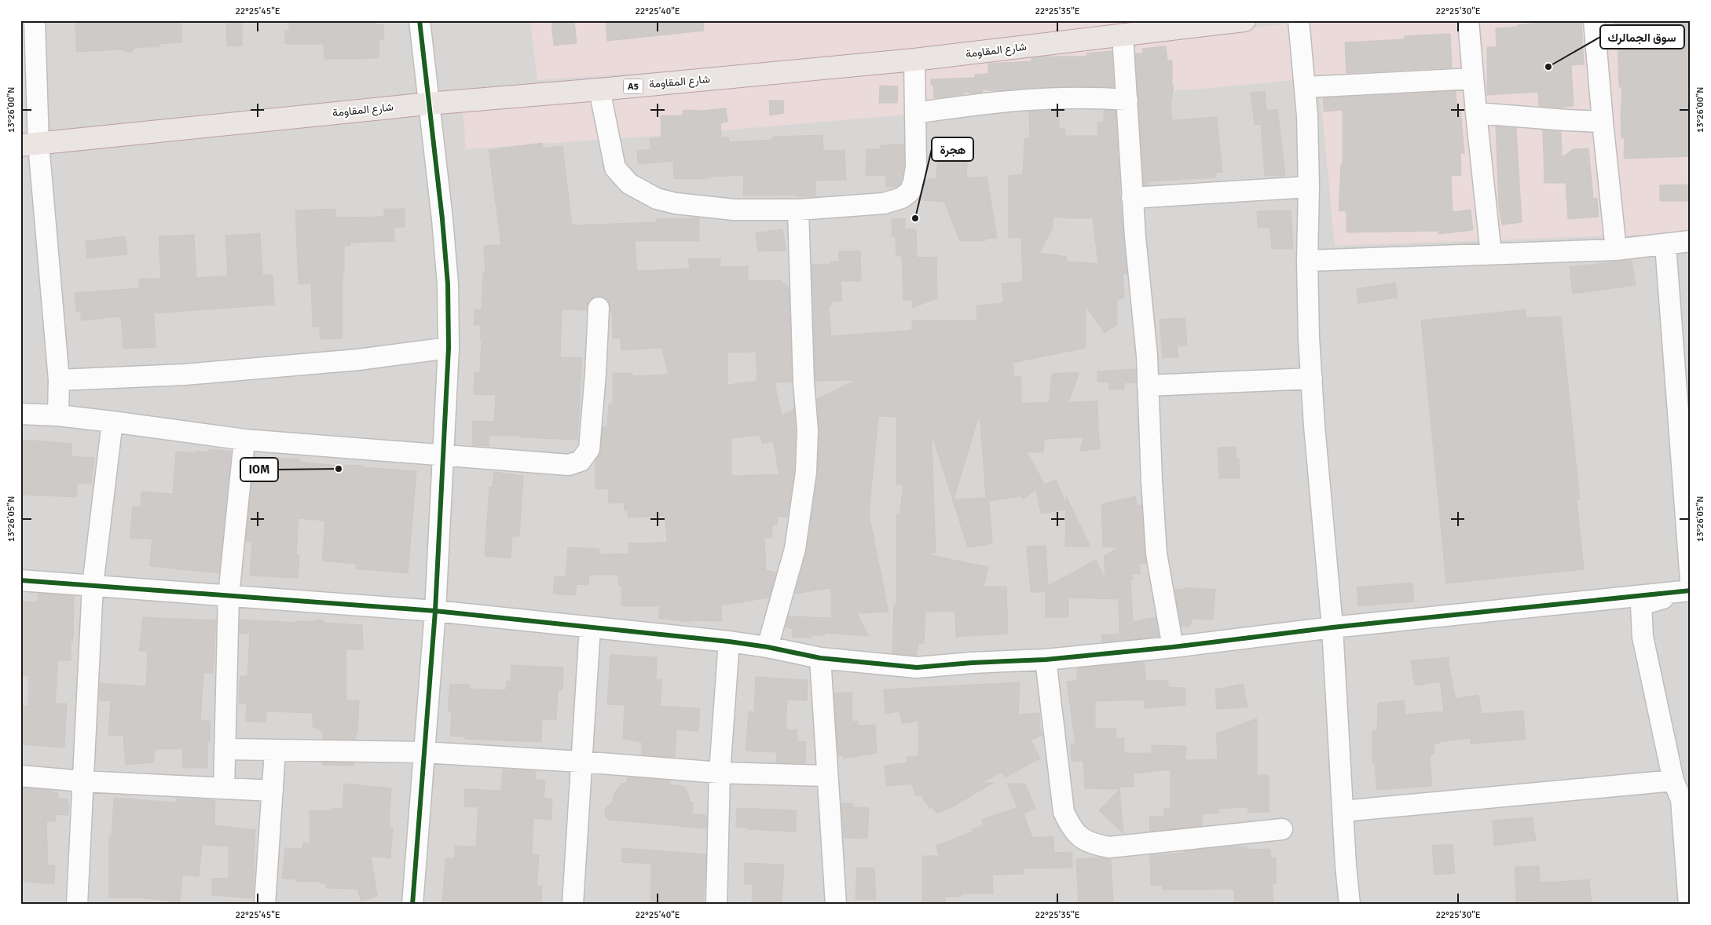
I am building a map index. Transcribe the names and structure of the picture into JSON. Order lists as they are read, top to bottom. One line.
{"streets":{"highway":["شارع المقاومة","A5"]},"places":["سوق الجمالرك","هجرة","IOM"],"coordinates":["22°25'45\"E","22°25'40\"E","22°25'35\"E","22°25'30\"E","13°26'00\"N","13°26'05\"N"]}
